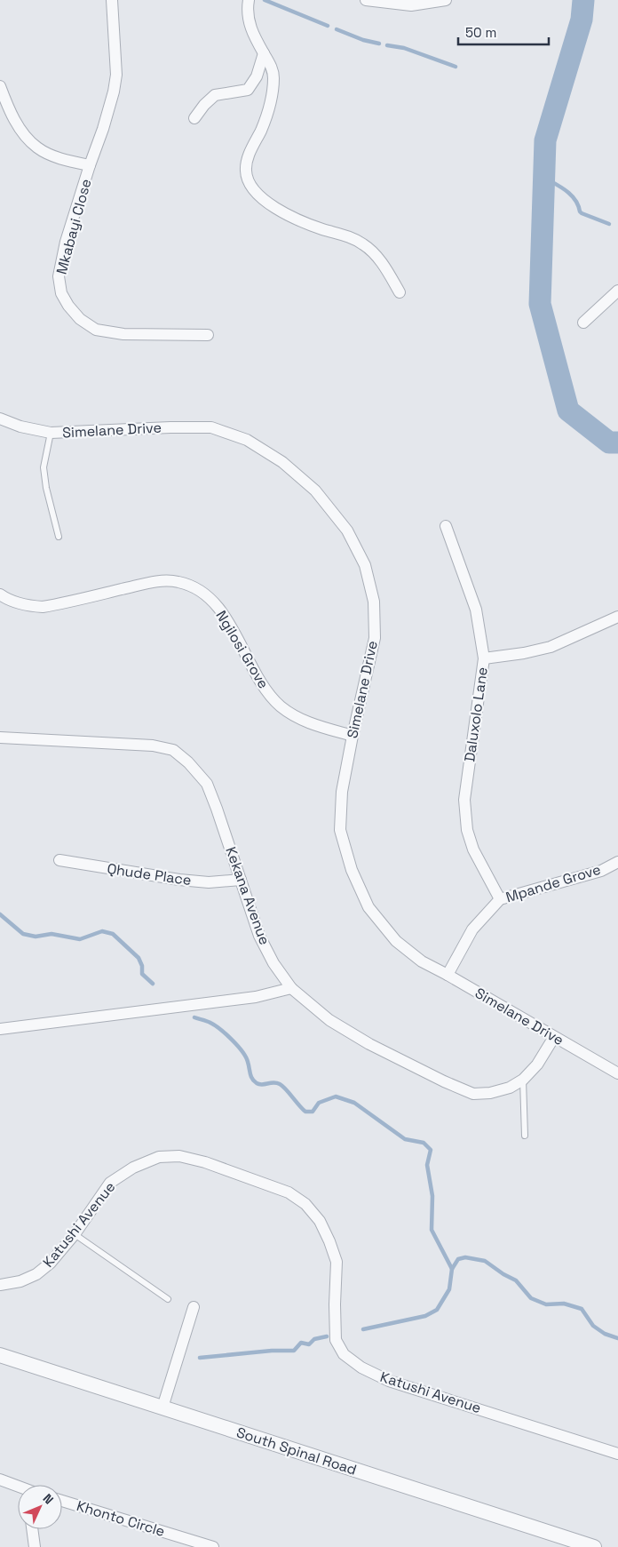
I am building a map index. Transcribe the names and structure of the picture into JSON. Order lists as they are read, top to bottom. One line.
{"streets":{"street":["Mkabayi Close","Simelane Drive","Ngilosi Grove","Daluxolo Lane","Qhude Place","Mpande Grove","Kekana Avenue","Katushi Avenue","South Spinal Road","Khonto Circle"]},"crossings":[["Simelane Drive","Ngilosi Grove"],["Simelane Drive","Mpande Grove"],["Simelane Drive","Kekana Avenue"],["Daluxolo Lane","Mpande Grove"],["Qhude Place","Kekana Avenue"]],"scale_bar":"50 m","north":"top right"}
